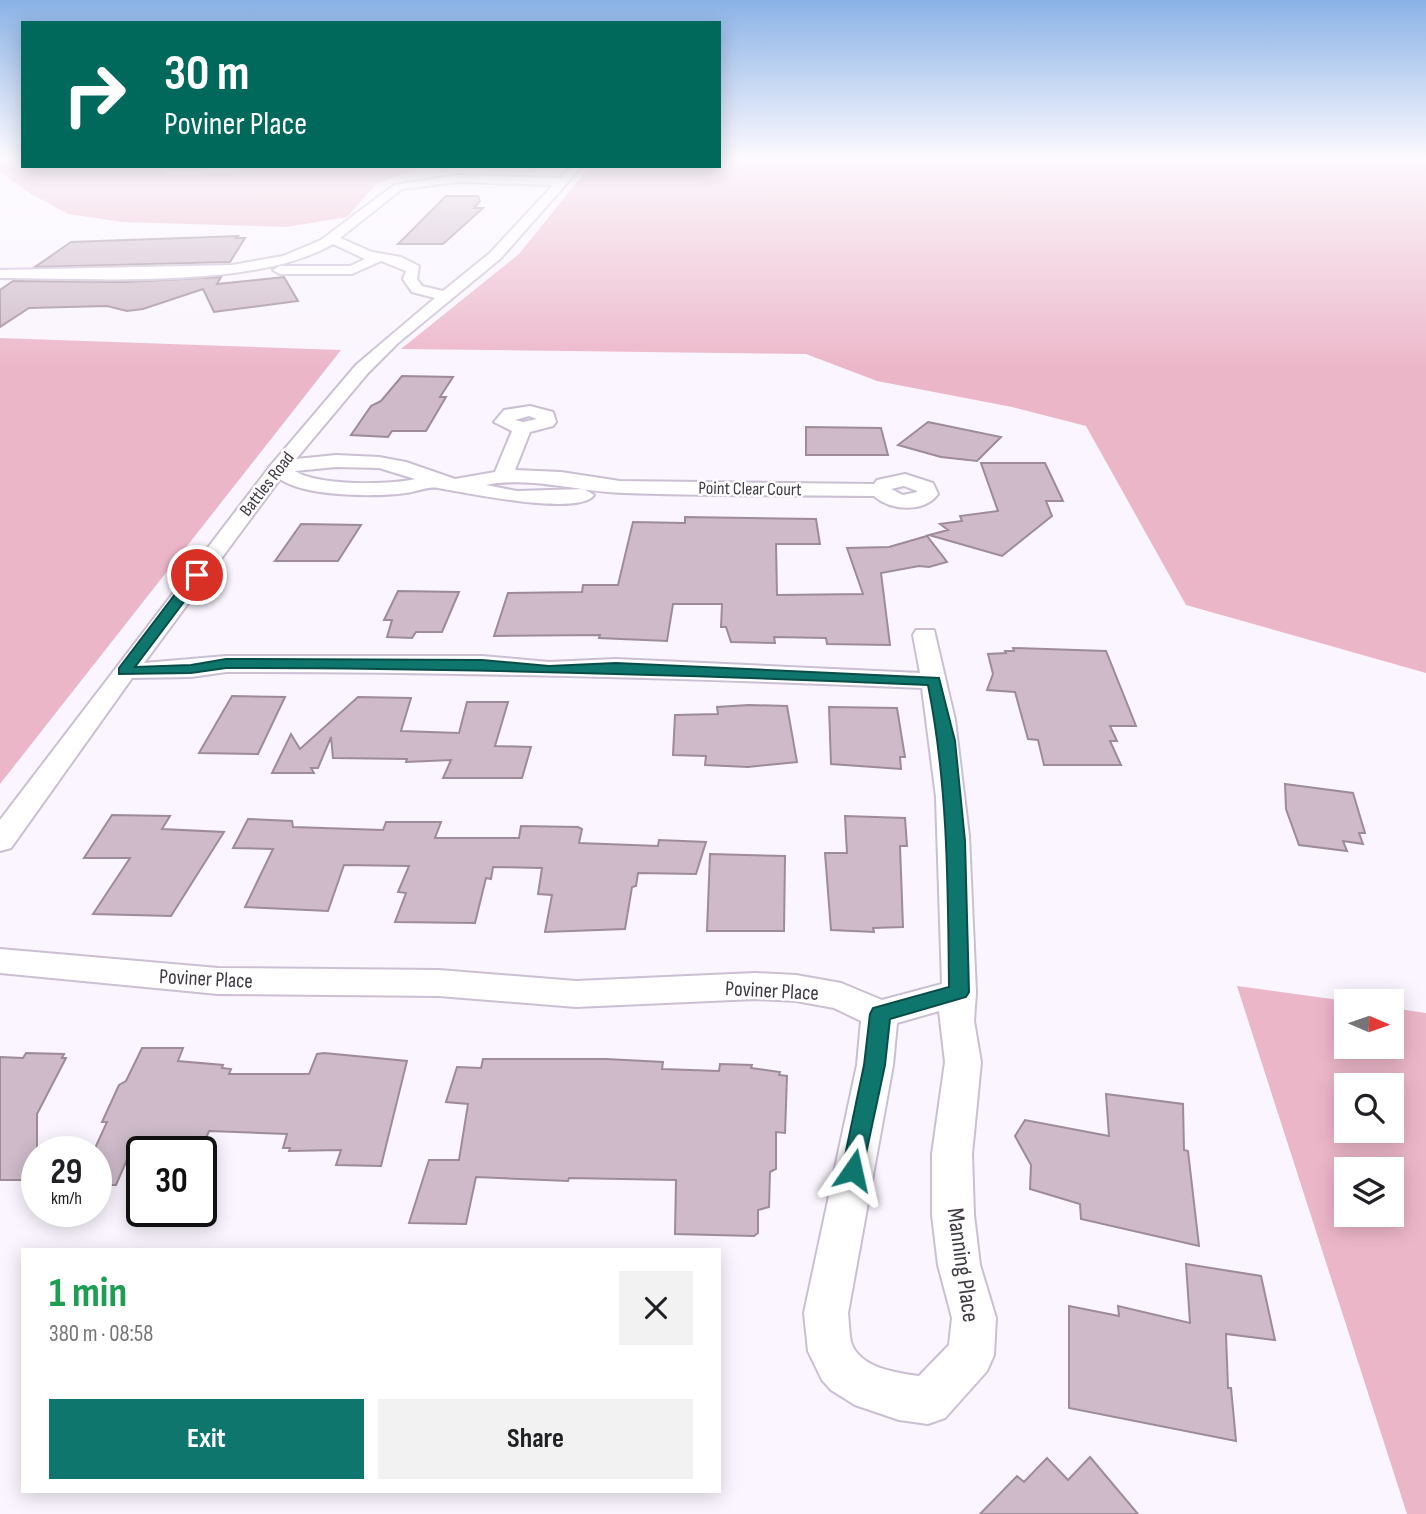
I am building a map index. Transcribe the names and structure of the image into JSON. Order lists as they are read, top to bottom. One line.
{"streets":{"street":["Battles Road","Point Clear Court","Poviner Place","Manning Place"]},"crossings":[["Battles Road","Point Clear Court"],["Poviner Place","Manning Place"]],"north":"right","page":{"turn":["30 m","Poviner Place"],"speed":"29 km/h","limit":"30","heading":["1 min","380 m · 08:58"],"buttons":["Exit","Share"]}}
